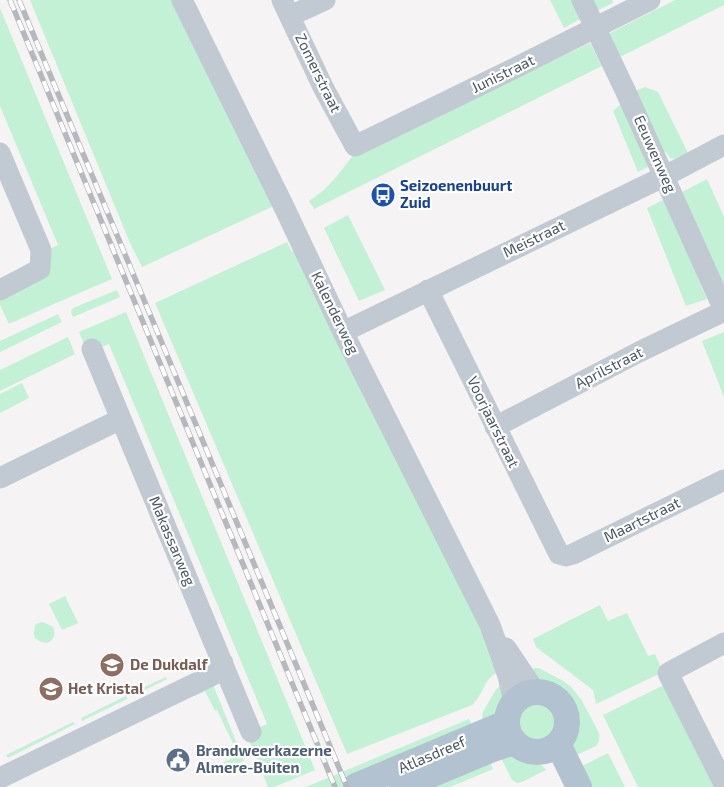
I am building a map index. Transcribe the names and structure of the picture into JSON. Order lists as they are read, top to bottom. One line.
{"streets":{"main road":["Atlasdreef"],"street":["Zomerstraat","Junistraat","Eeuwenweg","Meistraat","Kalenderweg","Aprilstraat","Voorjaarstraat","Maartstraat","Makassarweg"]},"crossings":[["Zomerstraat","Junistraat"],["Junistraat","Eeuwenweg"],["Eeuwenweg","Meistraat"],["Eeuwenweg","Aprilstraat"],["Meistraat","Kalenderweg"],["Meistraat","Voorjaarstraat"],["Kalenderweg","Atlasdreef"],["Aprilstraat","Voorjaarstraat"],["Voorjaarstraat","Maartstraat"]],"places":{"bus stop":["Seizoenenbuurt Zuid"],"school or university":["De Dukdalf","Het Kristal"],"public building":["Brandweerkazerne Almere-Buiten"]}}
